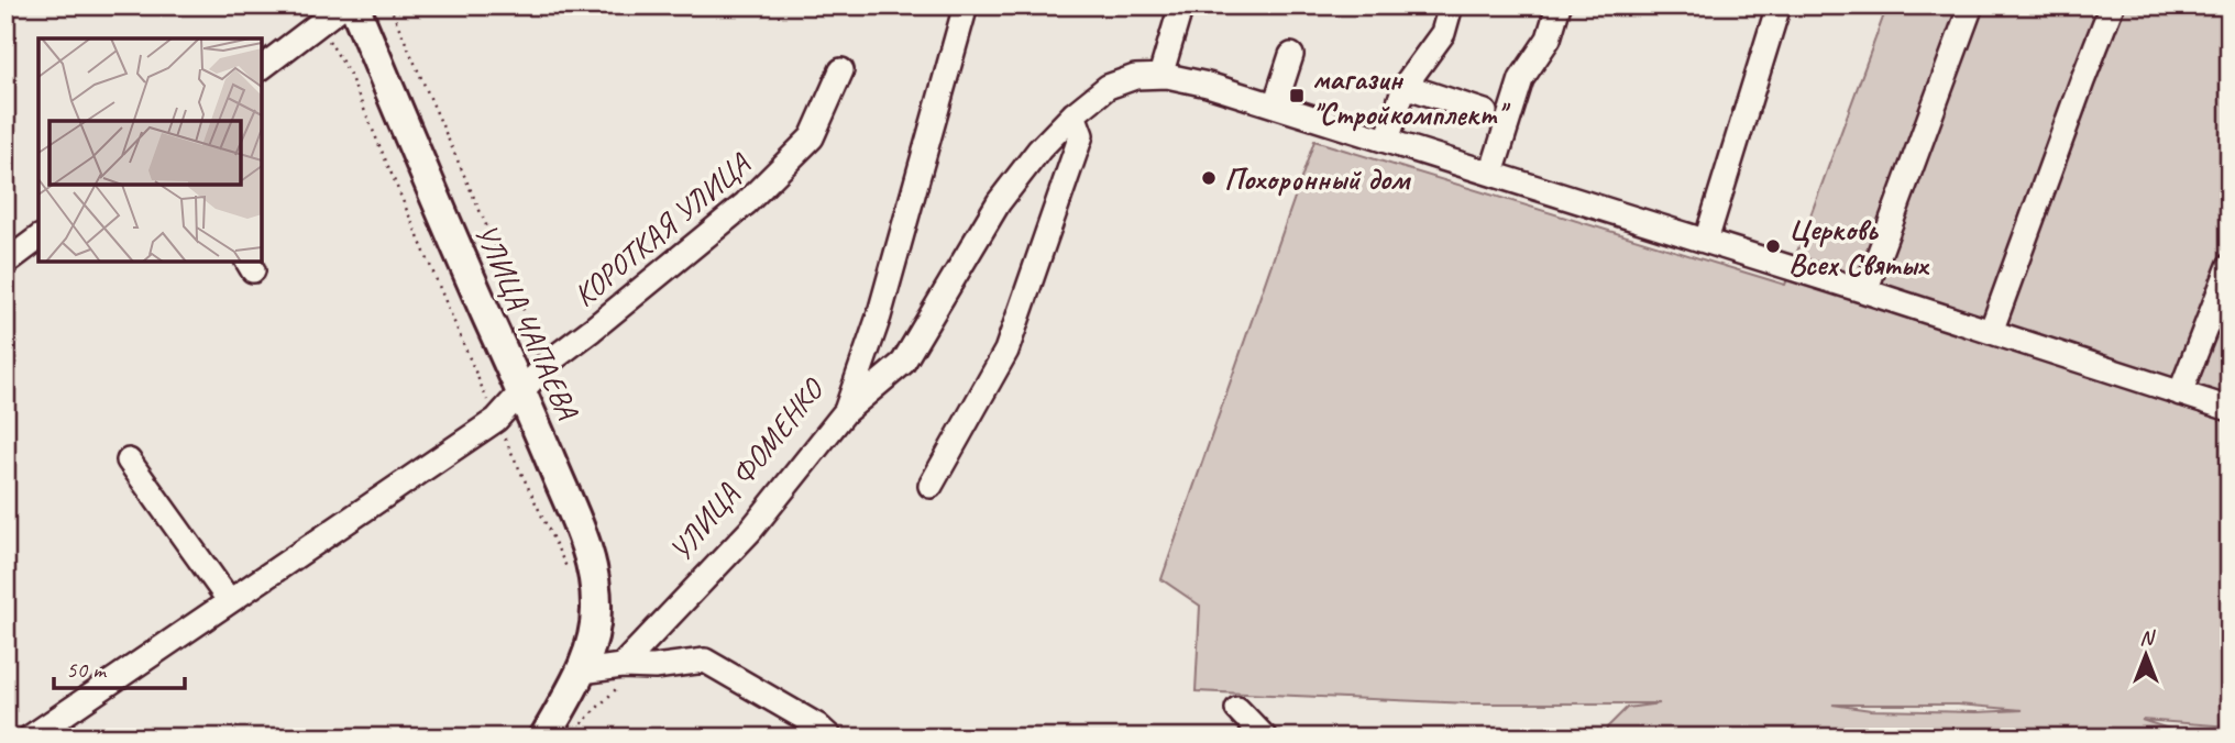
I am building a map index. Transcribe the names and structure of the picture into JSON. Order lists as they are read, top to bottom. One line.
{"streets":{"main road":["УЛИЦА ЧАПАЕВА"],"street":["КОРОТКАЯ УЛИЦА","УЛИЦА ФОМЕНКО"]},"crossings":[["КОРОТКАЯ УЛИЦА","УЛИЦА ЧАПАЕВА"]],"places":{"transit":["магазин \"Стройкомплект\""],"other":["Похоронный дом","Церковь Всех Святых"]},"scale_bar":"50 m","north":"top"}
